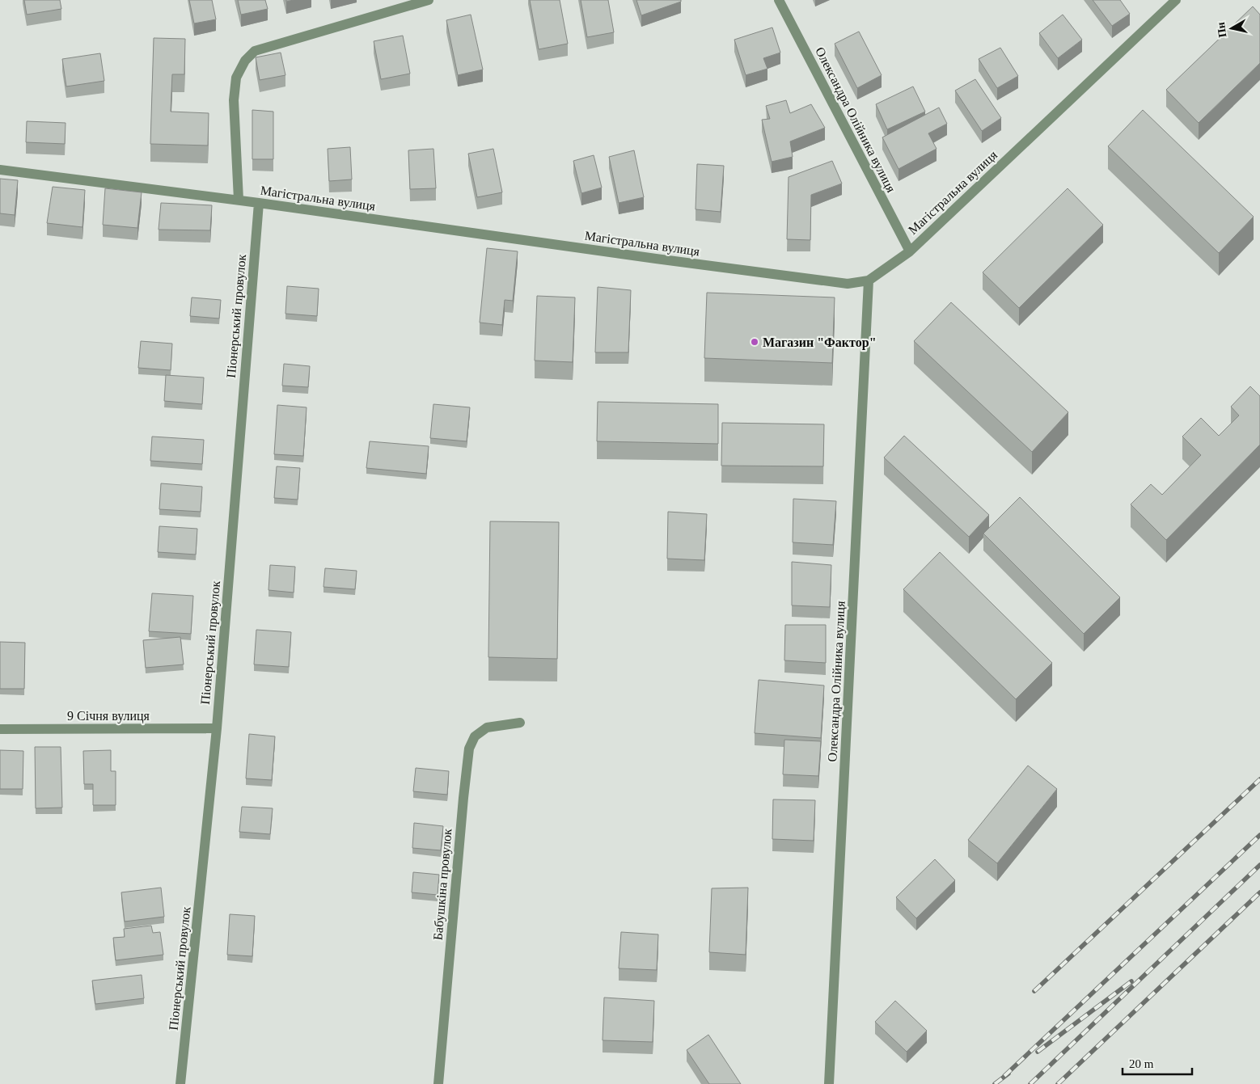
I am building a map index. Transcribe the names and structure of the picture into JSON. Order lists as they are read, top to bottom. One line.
{"streets":{"street":["Олександра Олійника вулиця","Магістральна вулиця","Піонерський провулок","9 Січня вулиця","Бабушкіна провулок"]},"crossings":[["Олександра Олійника вулиця","Магістральна вулиця"],["Магістральна вулиця","Піонерський провулок"],["Піонерський провулок","9 Січня вулиця"]],"places":["Магазин \"Фактор\""],"scale_bar":"20 m","north":"left"}
